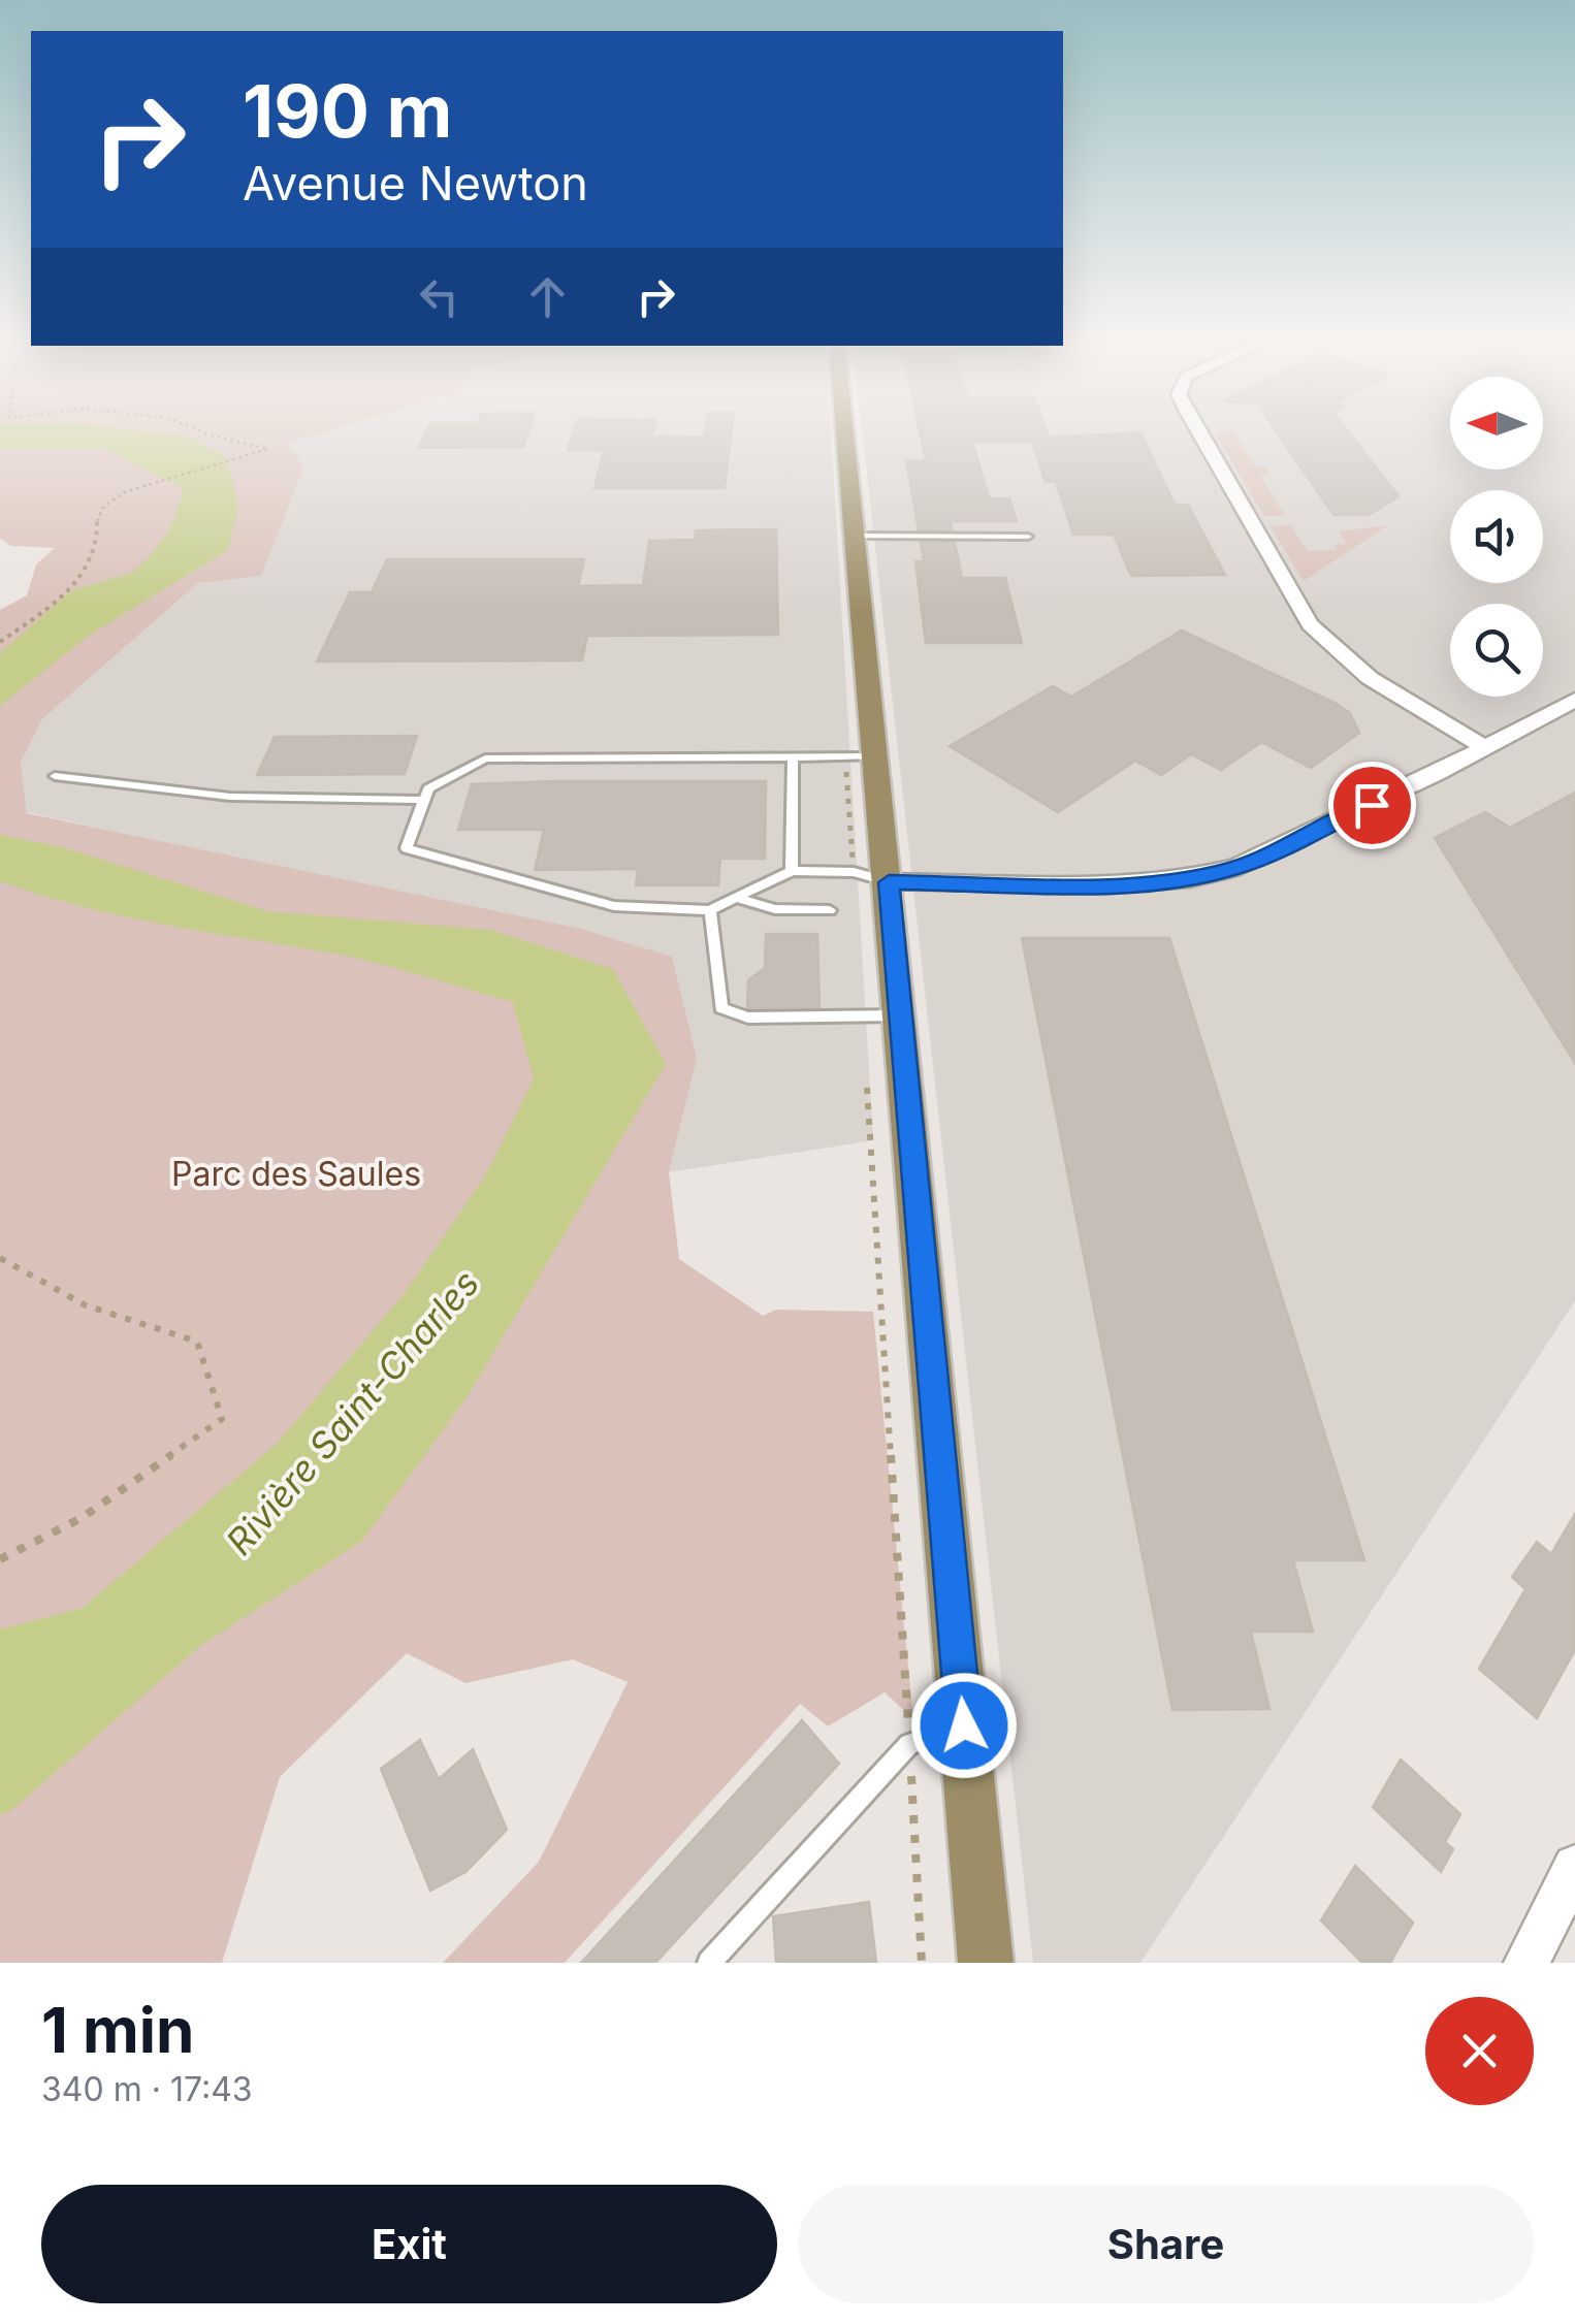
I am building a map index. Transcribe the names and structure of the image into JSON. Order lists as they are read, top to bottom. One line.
{"water":["Rivière Saint-Charles"],"parks":["Parc des Saules"],"north":"left","page":{"turn":["190 m","Avenue Newton"],"heading":["1 min","340 m · 17:43"],"buttons":["Exit","Share"]}}
